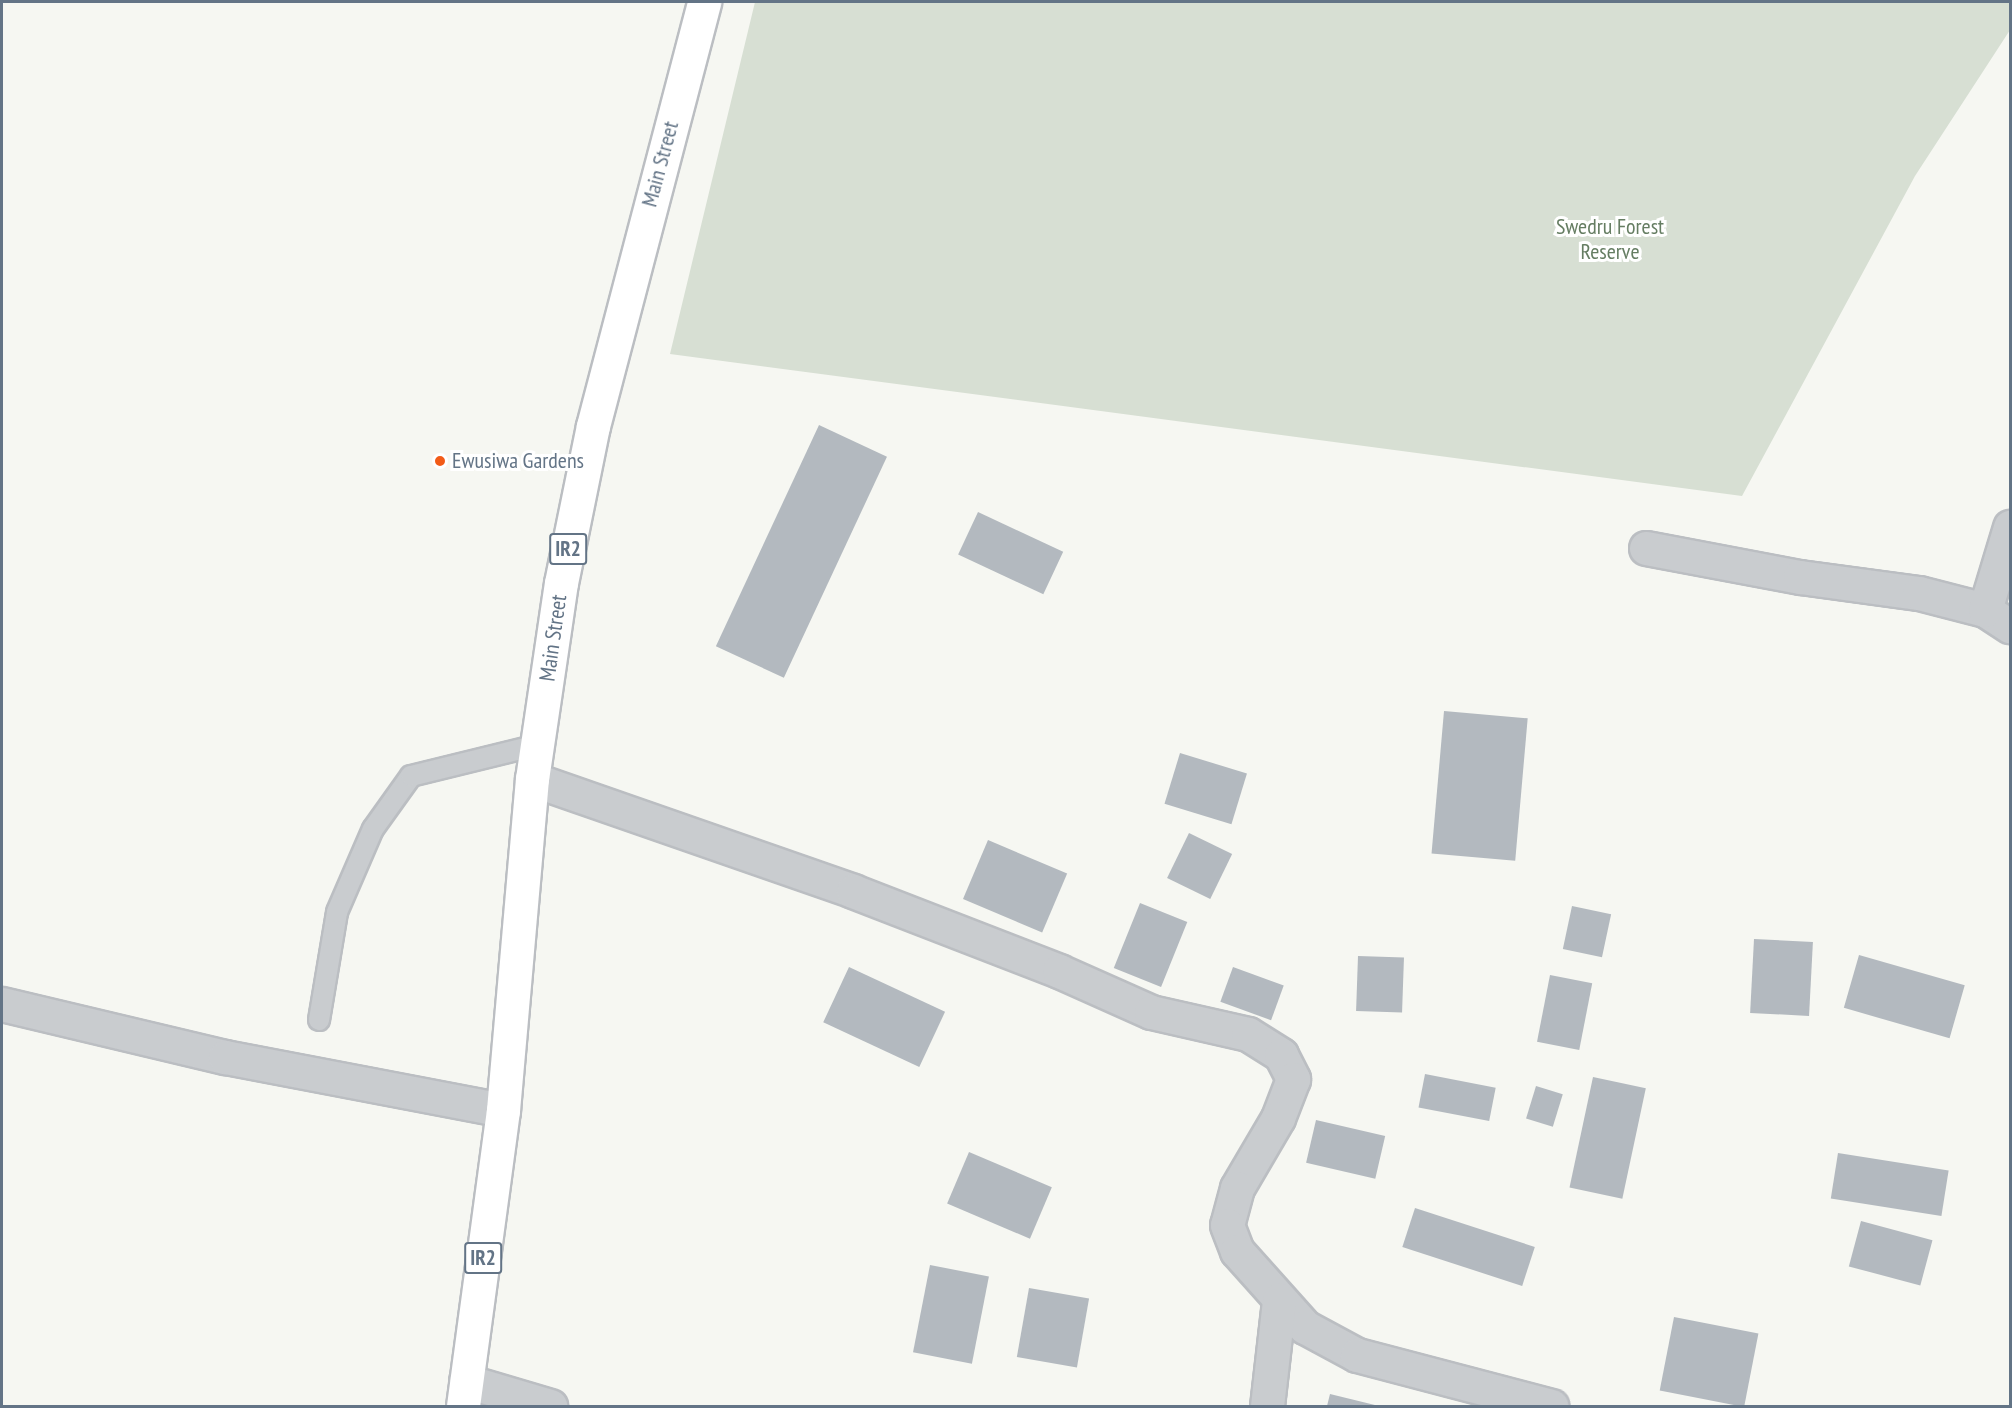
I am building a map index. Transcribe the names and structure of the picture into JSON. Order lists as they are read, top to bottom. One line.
{"streets":{"main road":["Main Street","IR2"]},"crossings":[["Main Street","IR2"]],"parks":["Swedru Forest Reserve"],"places":["Ewusiwa Gardens"]}
